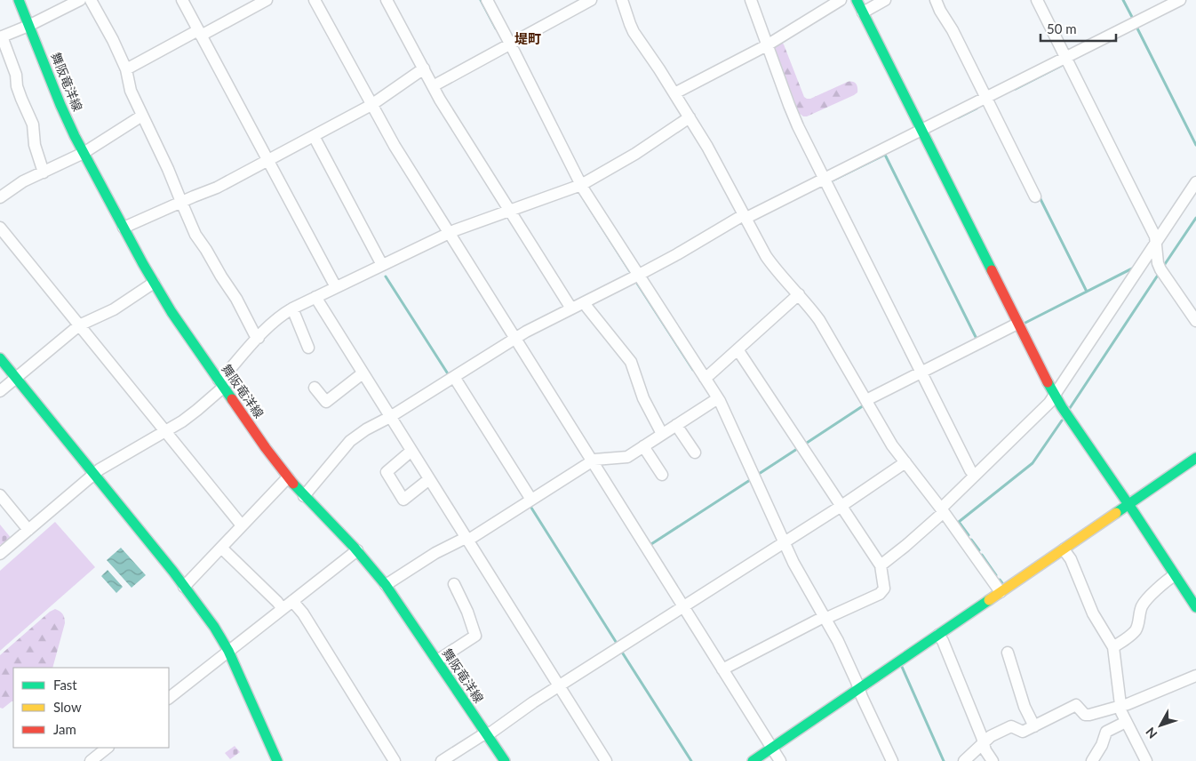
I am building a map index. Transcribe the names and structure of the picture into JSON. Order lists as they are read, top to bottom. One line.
{"streets":{"street":["舞阪竜洋線"]},"districts":["堤町"],"legend":["Fast","Slow","Jam"],"scale_bar":"50 m","north":"bottom left"}
